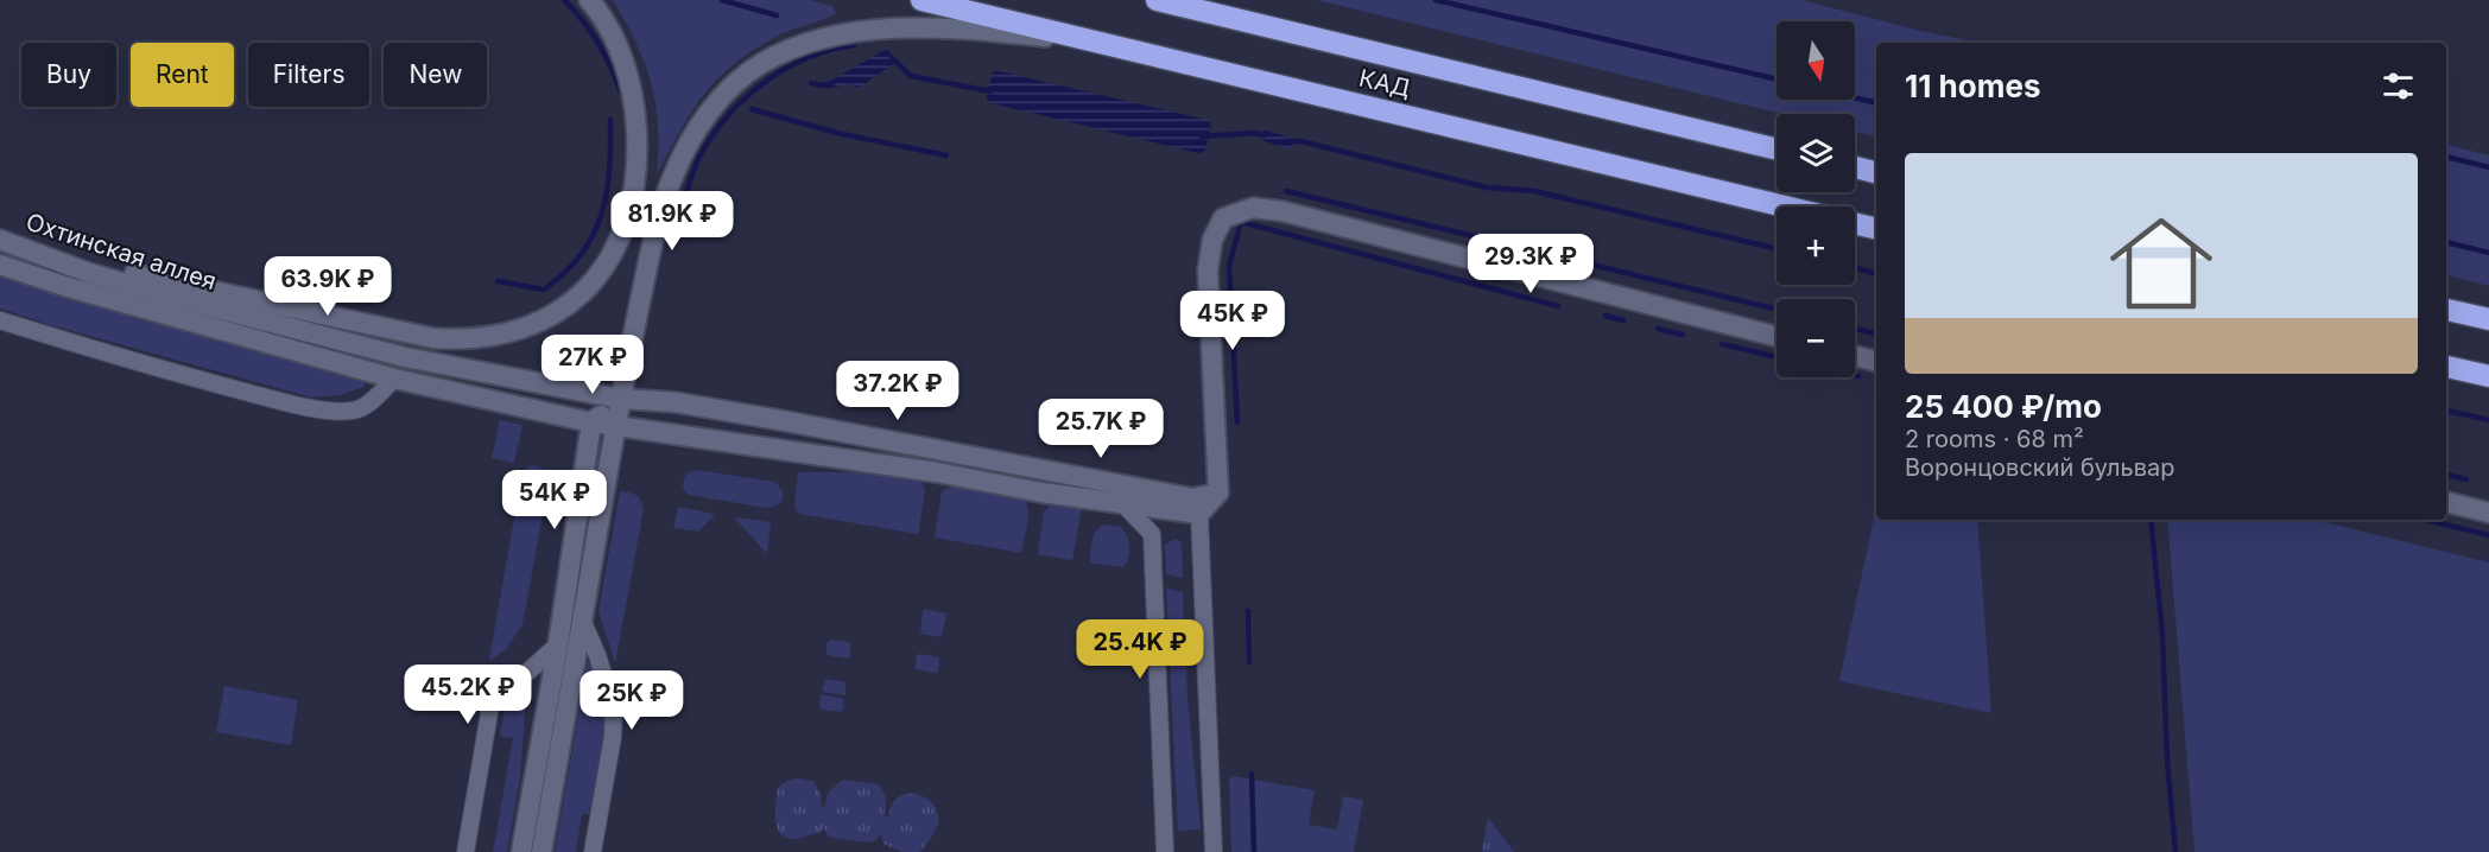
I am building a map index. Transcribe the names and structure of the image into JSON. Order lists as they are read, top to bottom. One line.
{"streets":{"highway":["КАД"],"street":["Охтинская аллея"]},"north":"bottom","page":{"map_buttons":["+","−"],"chip":["Buy","Rent","Filters","New"],"heading":"11 homes","list":[{"name":"25 400 ₽/mo","note":"2 rooms · 68 m² · Воронцовский бульвар"}],"price":["81.9K ₽","29.3K ₽","63.9K ₽","45K ₽","27K ₽","37.2K ₽","25.7K ₽","54K ₽","25.4K ₽","45.2K ₽","25K ₽"]}}
